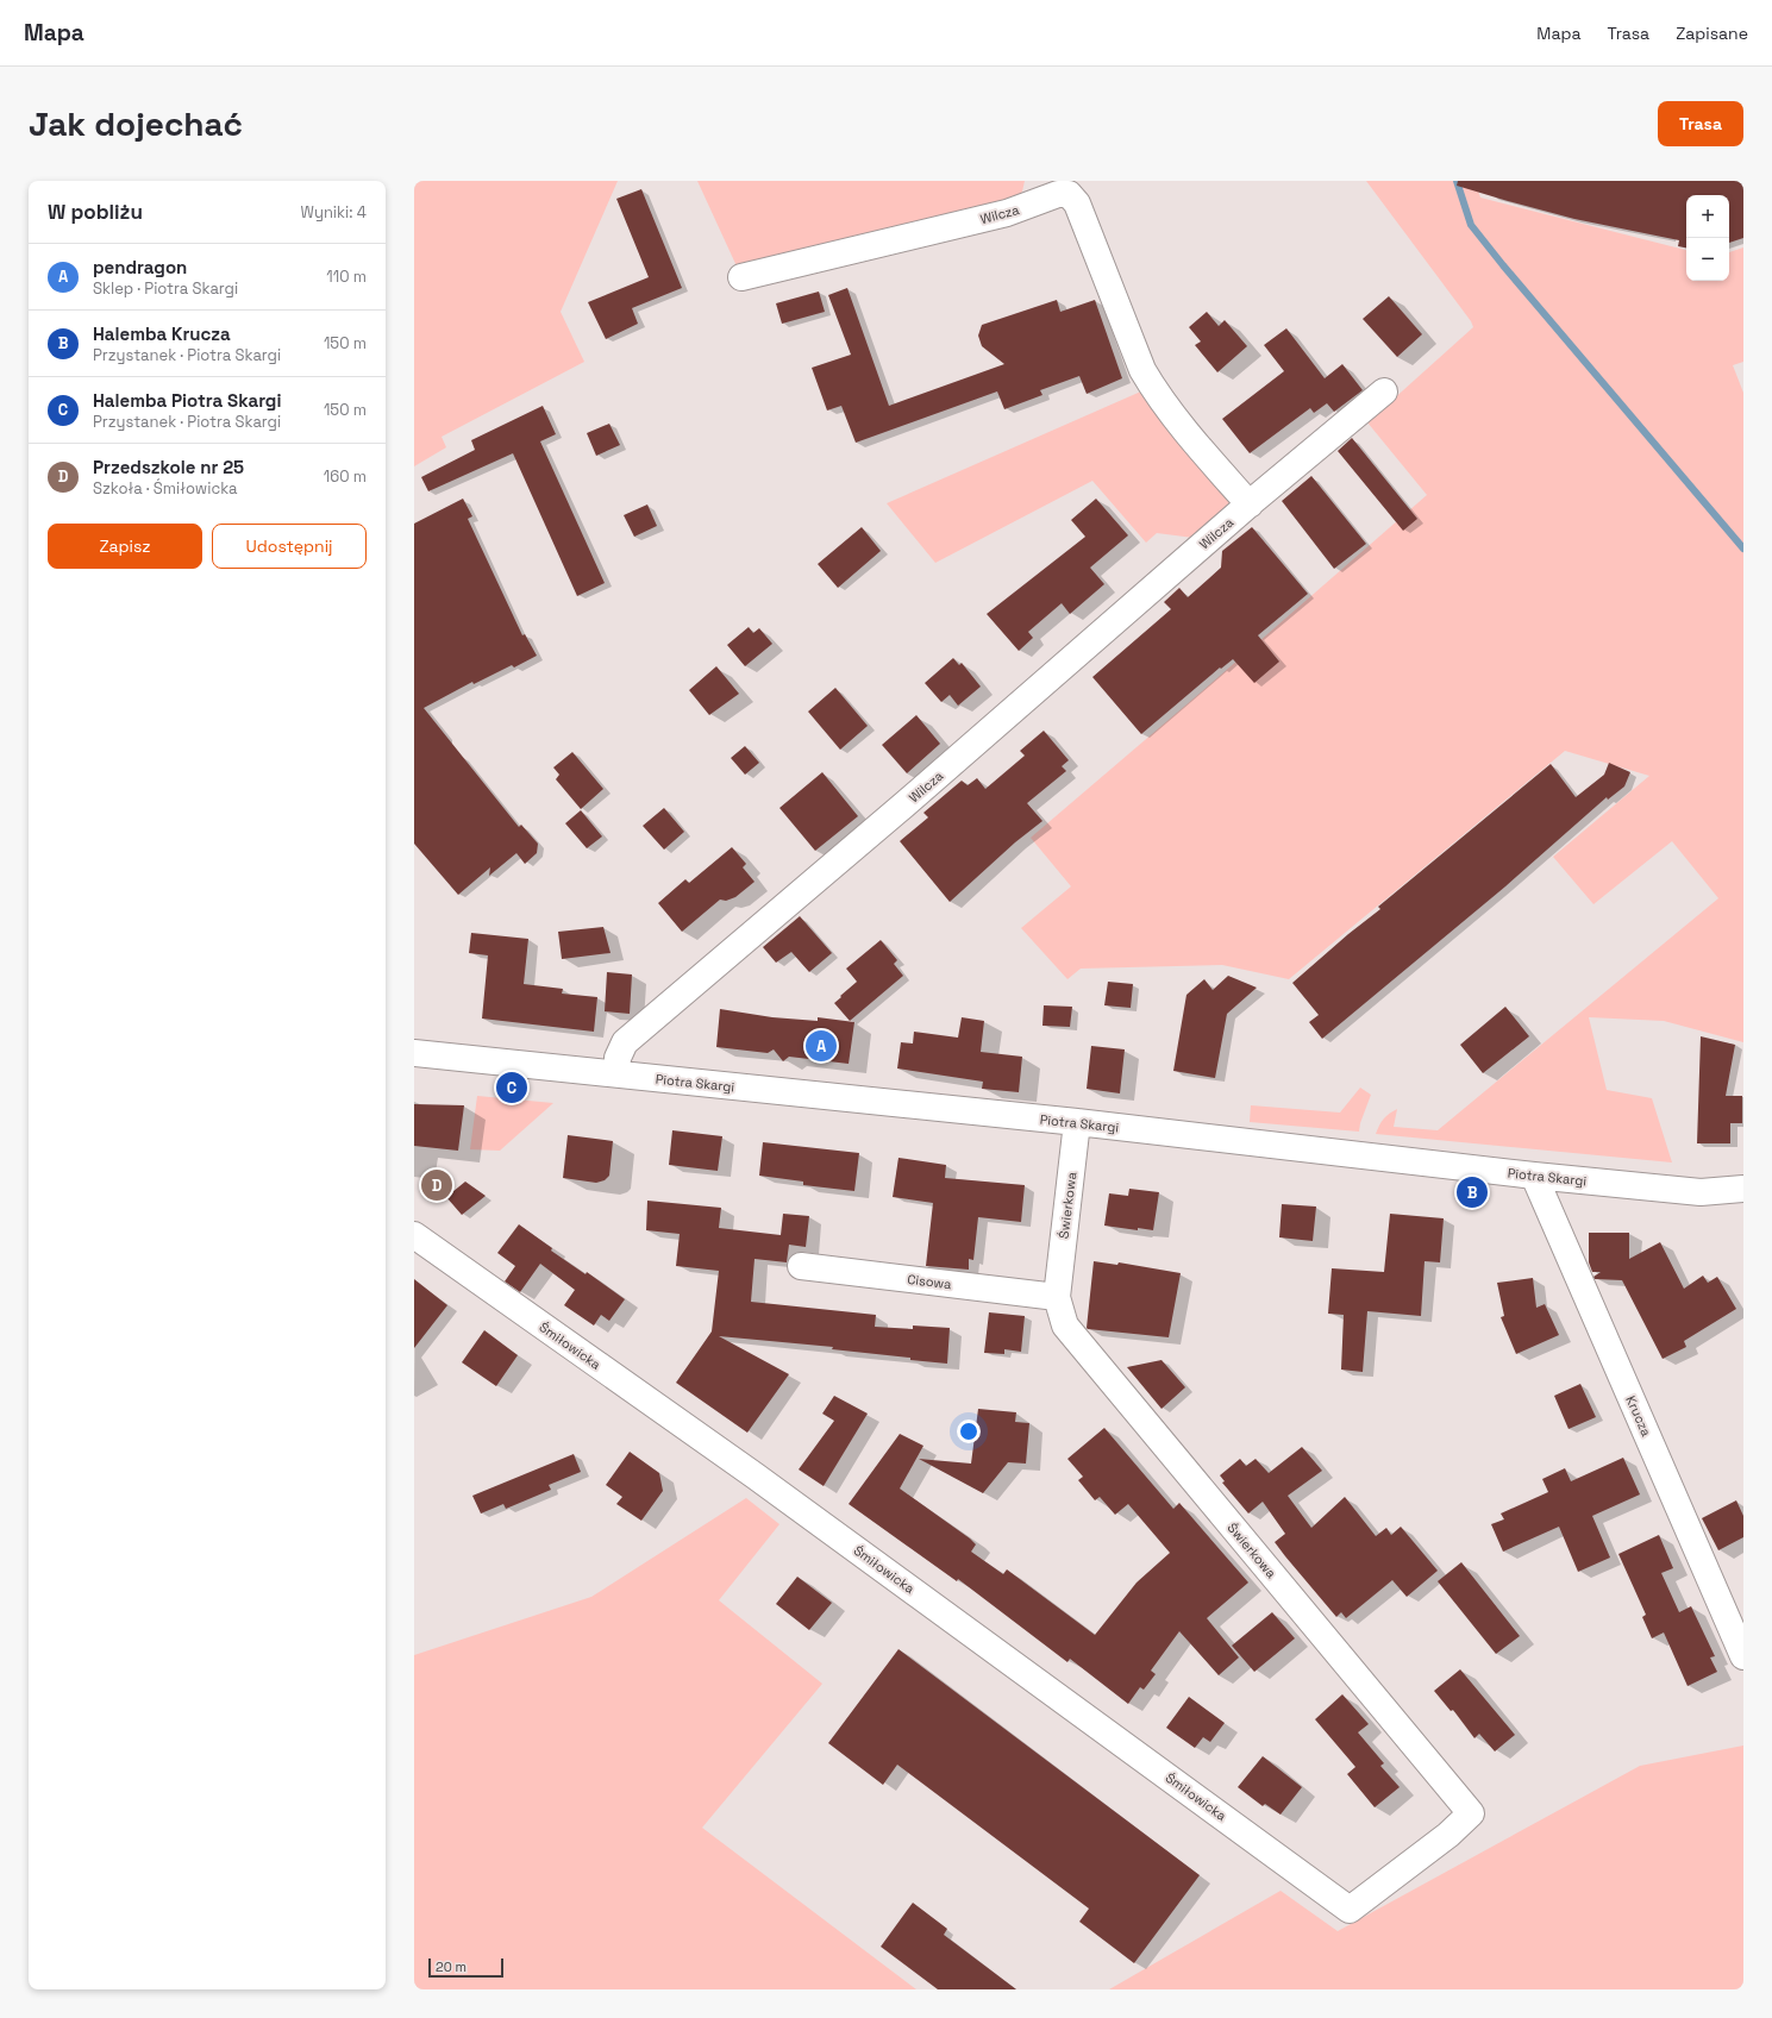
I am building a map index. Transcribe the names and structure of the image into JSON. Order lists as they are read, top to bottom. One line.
{"streets":{"street":["Wilcza","Piotra Skargi","Świerkowa","Cisowa","Śmiłowicka","Krucza"]},"crossings":[["Wilcza","Piotra Skargi"],["Piotra Skargi","Świerkowa"],["Piotra Skargi","Krucza"],["Świerkowa","Cisowa"],["Świerkowa","Śmiłowicka"]],"scale_bar":"20 m","page":{"header":"Mapa","nav":["Mapa","Trasa","Zapisane"],"buttons":["Trasa",["Zapisz","Udostępnij"]],"title":"Jak dojechać","heading":["W pobliżu","Wyniki: 4"],"map_buttons":["+","−"],"list":[{"mark":"A","name":"pendragon","note":"Sklep · Piotra Skargi","value":"110 m"},{"mark":"B","name":"Halemba Krucza","note":"Przystanek · Piotra Skargi","value":"150 m"},{"mark":"C","name":"Halemba Piotra Skargi","note":"Przystanek · Piotra Skargi","value":"150 m"},{"mark":"D","name":"Przedszkole nr 25","note":"Szkoła · Śmiłowicka","value":"160 m"}],"pins":["A","C","D","B"],"scale":"20 m"}}
